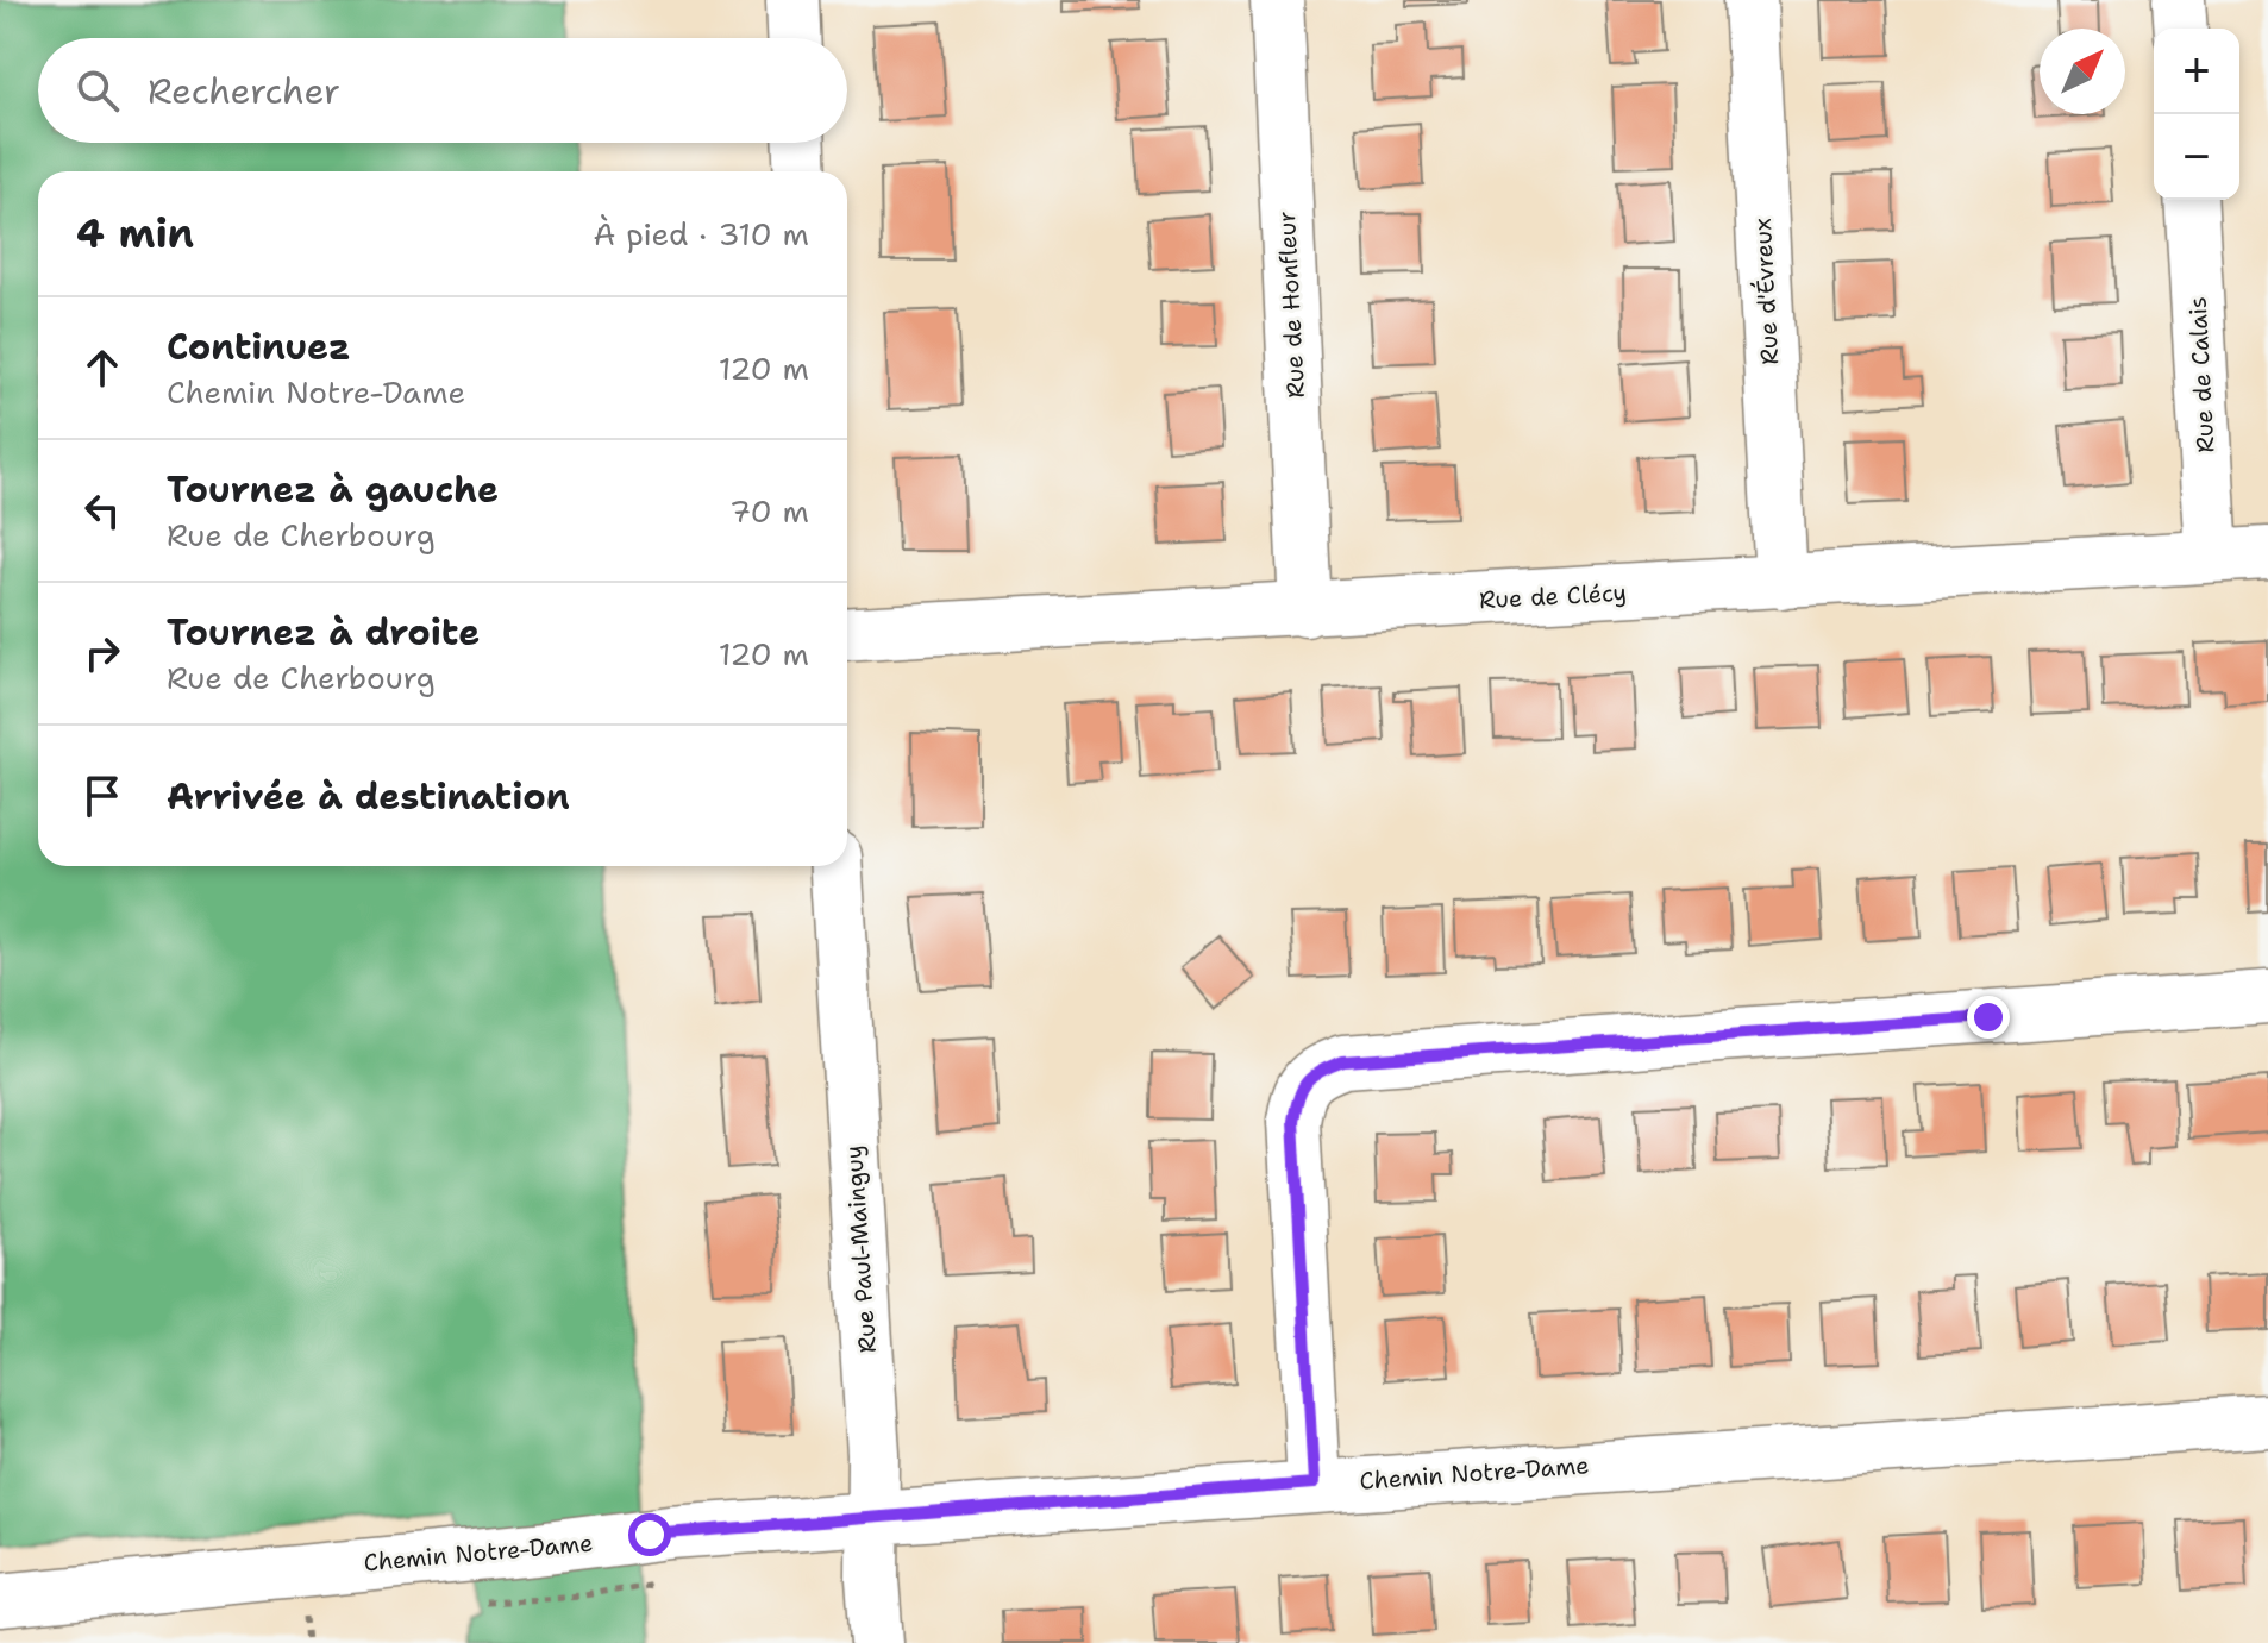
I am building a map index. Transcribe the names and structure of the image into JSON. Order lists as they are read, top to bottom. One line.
{"streets":{"street":["Rue d'Évreux","Rue de Honfleur","Rue de Calais","Rue de Clécy","Rue Paul-Mainguy","Chemin Notre-Dame"]},"crossings":[["Rue d'Évreux","Rue de Clécy"],["Rue de Honfleur","Rue de Clécy"],["Rue de Calais","Rue de Clécy"],["Rue Paul-Mainguy","Chemin Notre-Dame"]],"north":"top right","page":{"map_buttons":["+","−"],"search":"Rechercher","heading":["4 min","À pied · 310 m"],"list":[["Continuez","Chemin Notre-Dame","120 m"],["Tournez à gauche","Rue de Cherbourg","70 m"],["Tournez à droite","Rue de Cherbourg","120 m"],"Arrivée à destination"]}}
